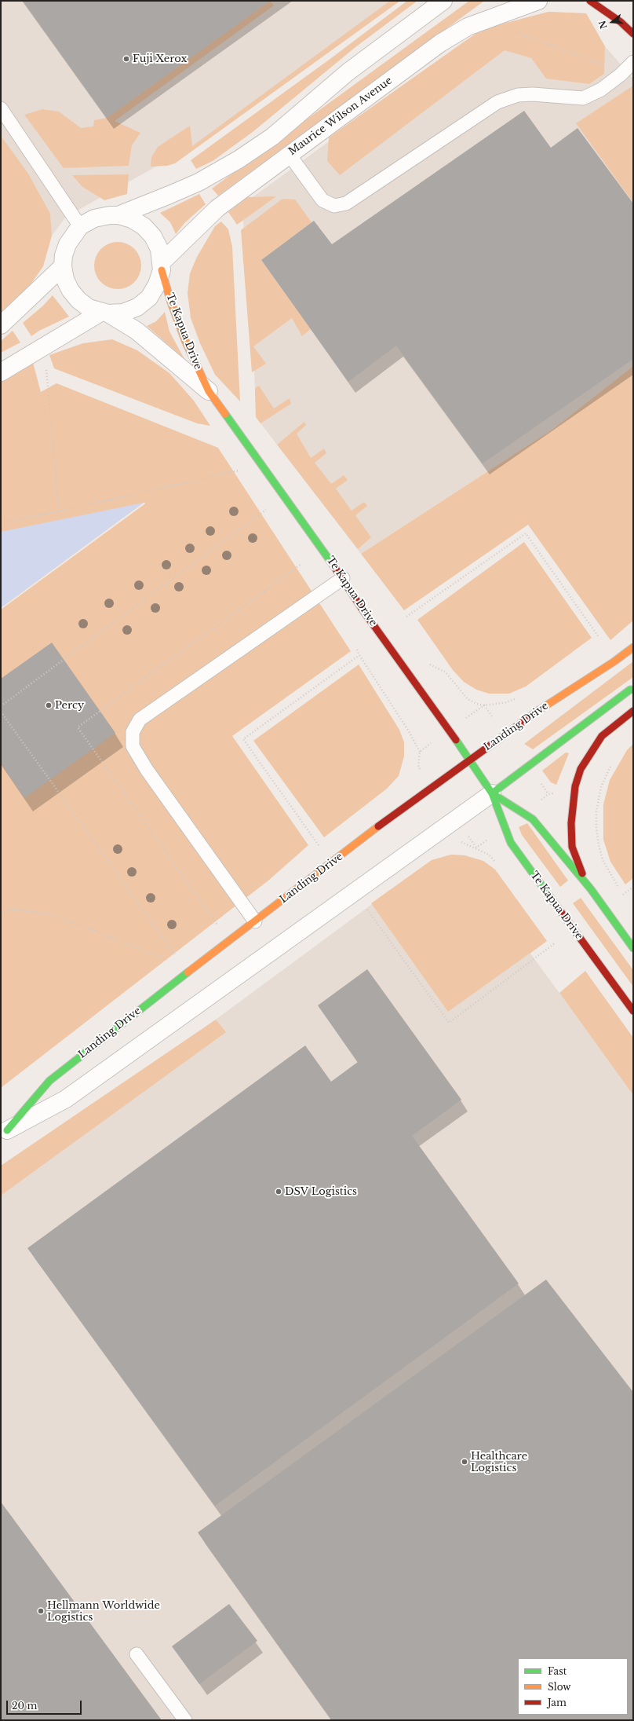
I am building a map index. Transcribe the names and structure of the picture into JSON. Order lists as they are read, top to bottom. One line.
{"streets":{"street":["Maurice Wilson Avenue","Te Kapua Drive","Landing Drive"]},"crossings":[["Maurice Wilson Avenue","Te Kapua Drive"],["Te Kapua Drive","Landing Drive"]],"places":["Fuji Xerox","Percy","DSV Logistics","Healthcare Logistics","Hellmann Worldwide Logistics"],"legend":["Fast","Slow","Jam"],"scale_bar":"20 m","north":"left"}
